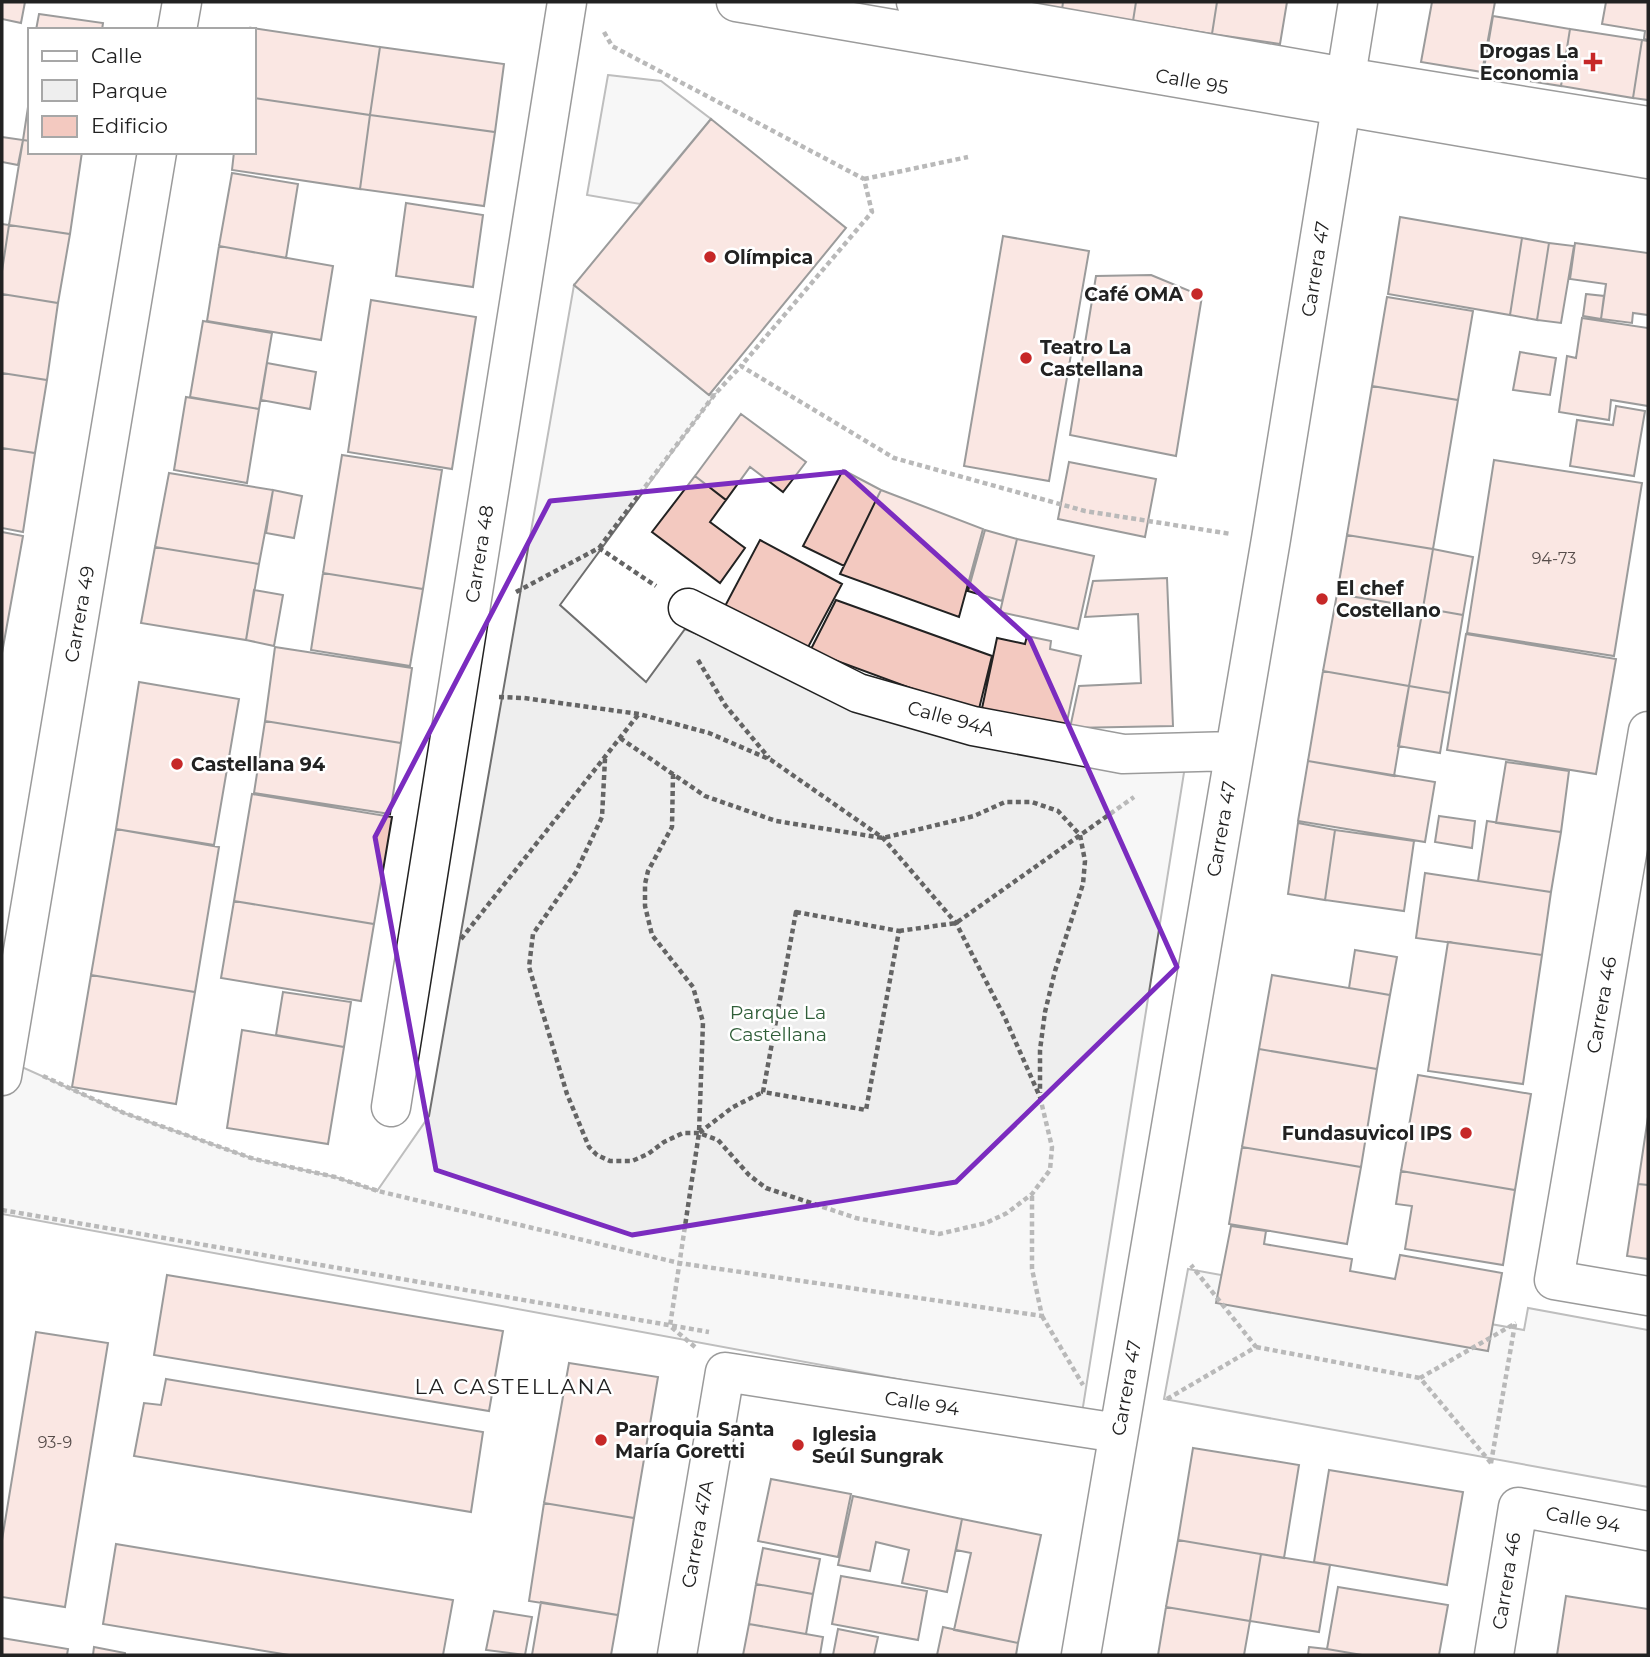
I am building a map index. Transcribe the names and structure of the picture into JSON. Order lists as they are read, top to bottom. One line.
{"streets":{"street":["Calle 95","Carrera 47","Carrera 48","Carrera 49","Calle 94A","Carrera 46","Calle 94","Carrera 47A"]},"crossings":[["Calle 95","Carrera 47"],["Carrera 47","Calle 94A"],["Carrera 47","Calle 94"],["Carrera 46","Calle 94"],["Calle 94","Carrera 47A"]],"districts":["LA CASTELLANA"],"parks":["Parque La Castellana"],"places":{"health":["Drogas La Economia"],"other":["Olímpica","Café OMA","Teatro La Castellana","El chef Costellano","Castellana 94","Fundasuvicol IPS","Parroquia Santa María Goretti","Iglesia Seúl Sungrak"]},"house_numbers":["94-73","93-9"],"legend":["Calle","Parque","Edificio"]}
